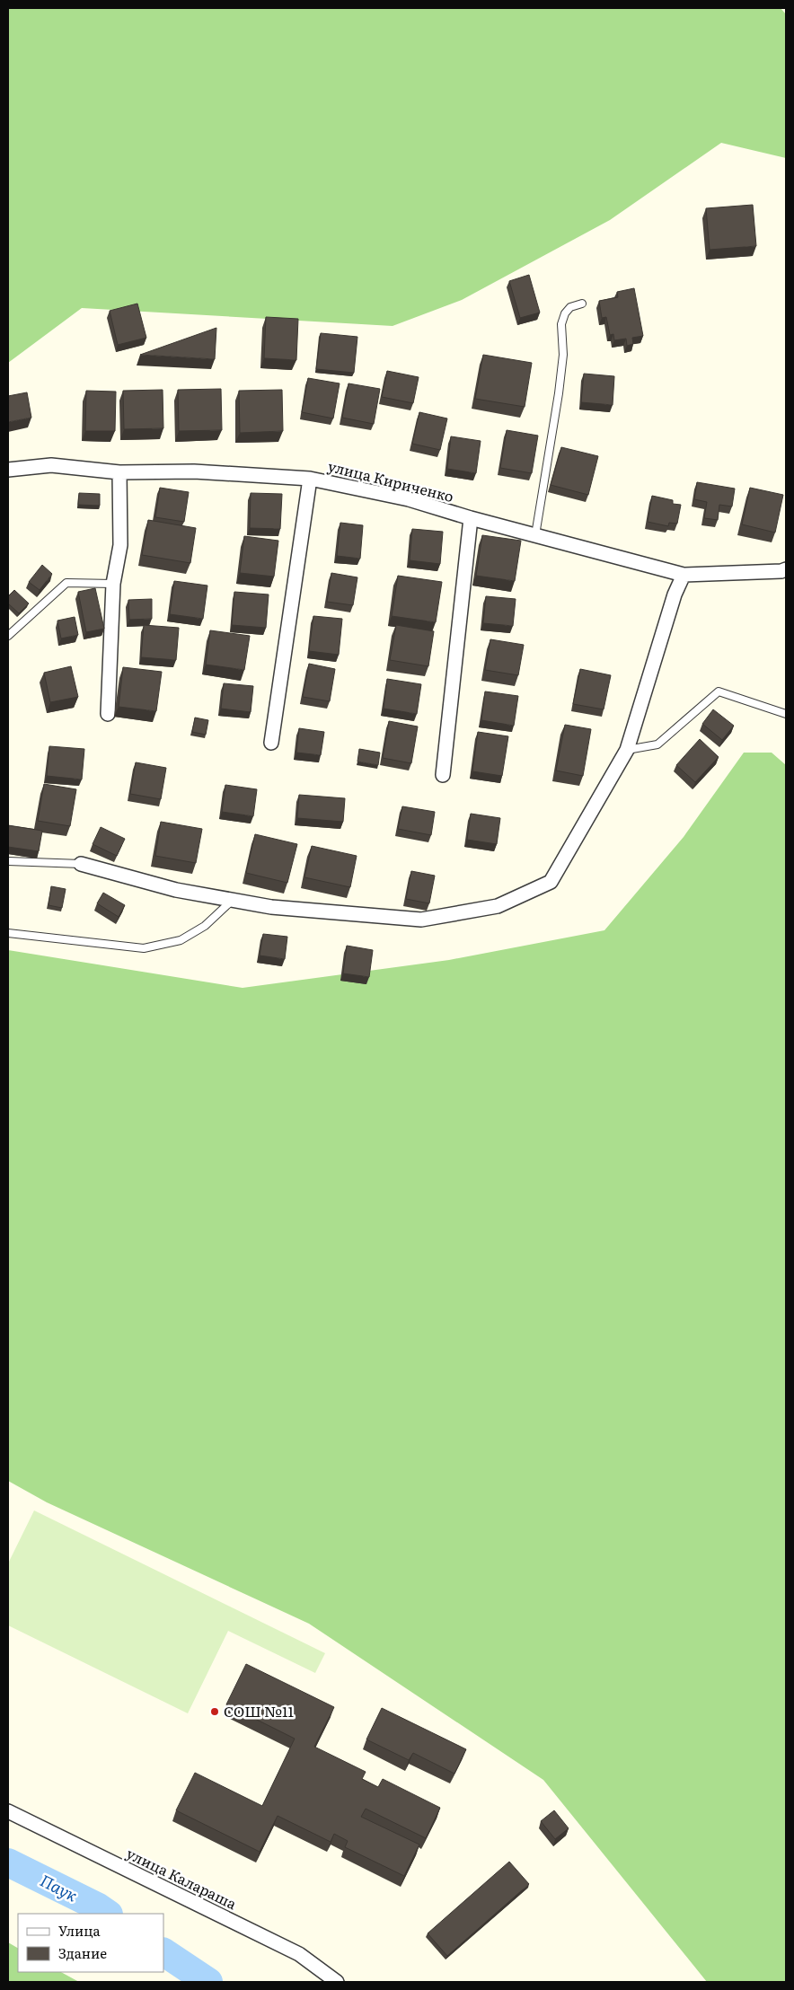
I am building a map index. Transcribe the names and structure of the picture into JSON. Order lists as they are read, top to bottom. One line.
{"streets":{"street":["улица Кириченко","улица Калараша"]},"water":["Паук"],"places":["СОШ №11"],"legend":["Улица","Здание"]}
